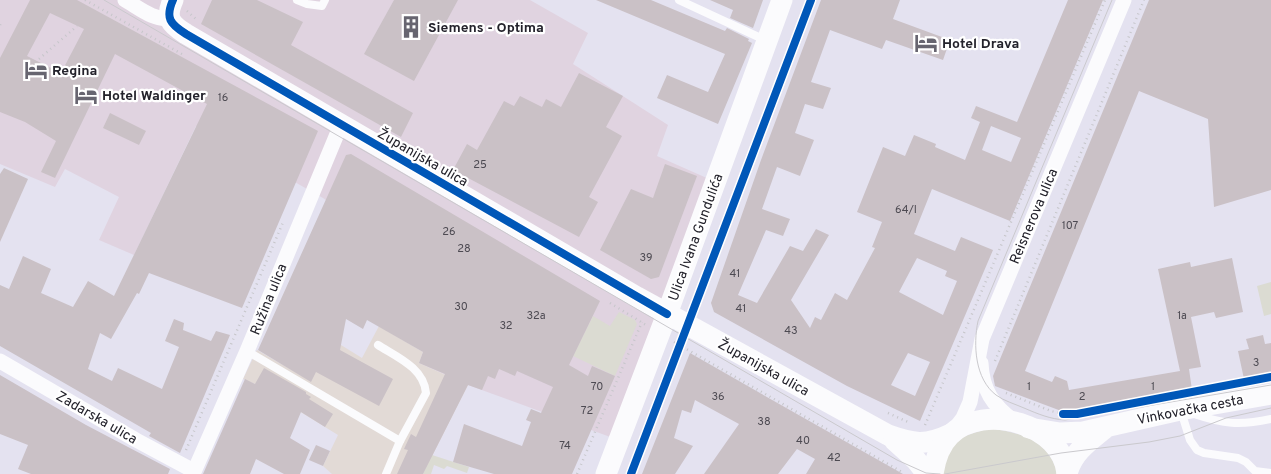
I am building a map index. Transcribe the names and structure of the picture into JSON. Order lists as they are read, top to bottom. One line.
{"streets":{"main road":["Županijska ulica","Ulica Ivana Gundulića","Vinkovačka cesta"],"street":["Reisnerova ulica","Ružina ulica","Zadarska ulica"]},"crossings":[["Županijska ulica","Reisnerova ulica"],["Županijska ulica","Ulica Ivana Gundulića"],["Županijska ulica","Ružina ulica"],["Županijska ulica","Vinkovačka cesta"],["Ružina ulica","Zadarska ulica"]],"places":{"building":["Siemens - Optima"],"hotel":["Hotel Drava","Regina","Hotel Waldinger"]},"house_numbers":["16","25","64/I","107","26","28","39","41","30","41","32a","1a","32","43","3","70","1","1","36","2","72","38","40","74","42"]}
